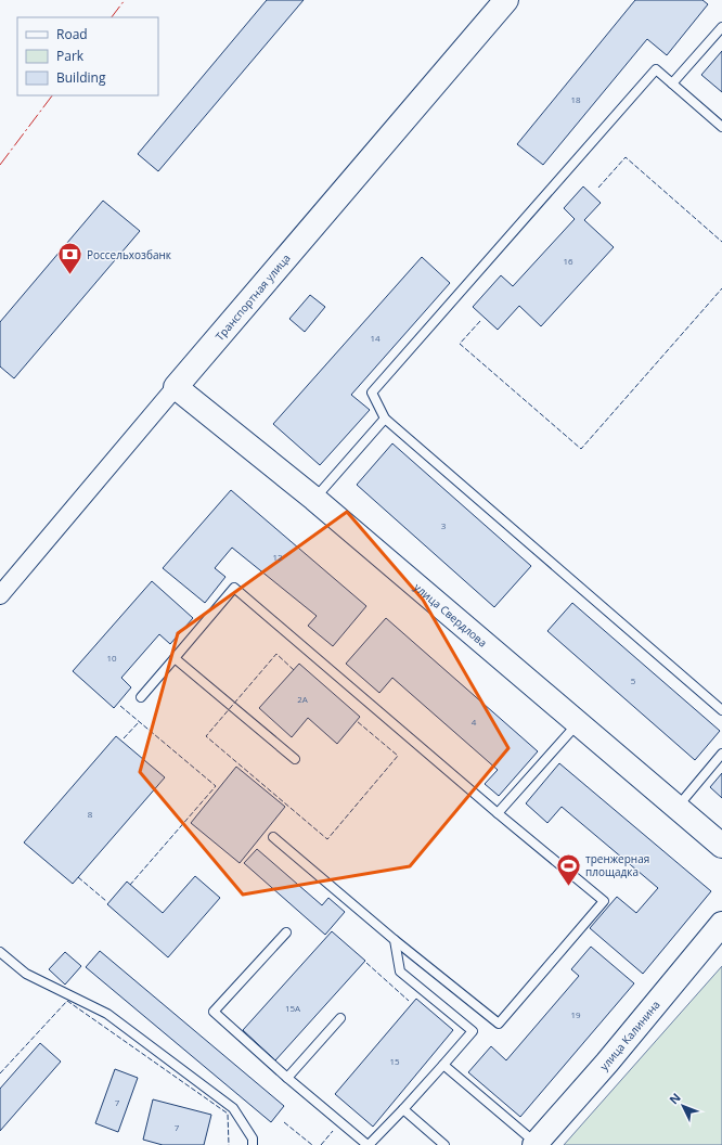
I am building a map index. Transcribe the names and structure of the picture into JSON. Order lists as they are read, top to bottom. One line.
{"streets":{"street":["Транспортная улица","улица Свердлова","улица Калинина"]},"crossings":[["Транспортная улица","улица Свердлова"]],"places":{"bank":["Россельхозбанк"],"sports":["тренжерная площадка"]},"house_numbers":["18","16","14","3","12","10","5","2А","4","8","15А","19","15","7","7"],"legend":["Road","Park","Building"],"north":"top left"}
